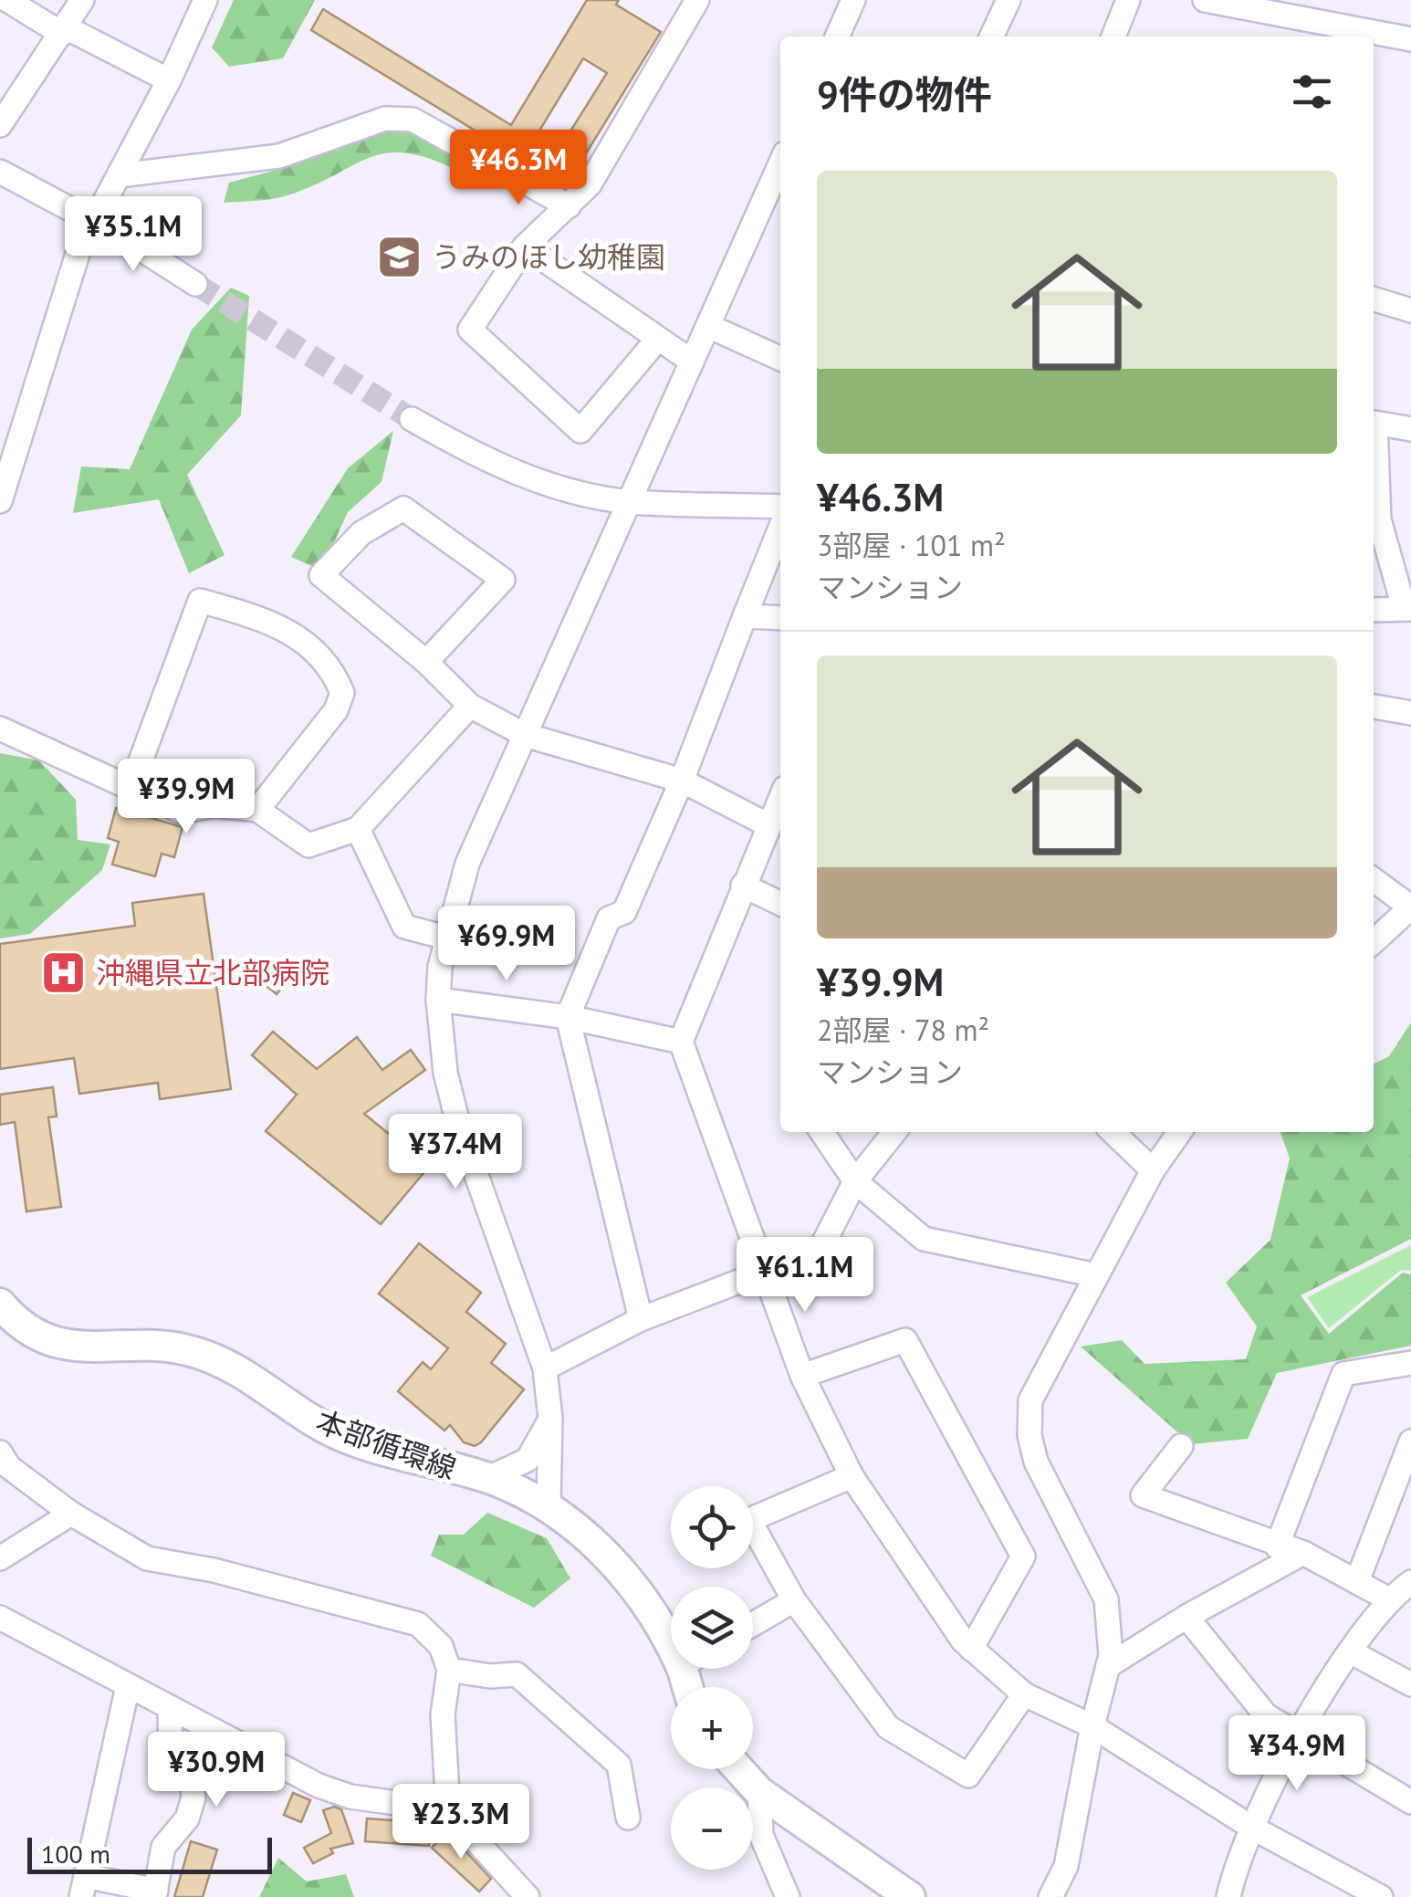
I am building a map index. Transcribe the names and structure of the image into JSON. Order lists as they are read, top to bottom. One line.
{"streets":{"main road":["本部循環線"]},"places":{"school or university":["うみのほし幼稚園"],"hospital":["沖縄県立北部病院"]},"scale_bar":"100 m","page":{"heading":"9件の物件","price":["¥46.3M","¥35.1M","¥39.9M","¥69.9M","¥37.4M","¥61.1M","¥34.9M","¥30.9M","¥23.3M"],"list":[{"name":"¥46.3M","note":"3部屋 · 101 m² · マンション"},{"name":"¥39.9M","note":"2部屋 · 78 m² · マンション"}],"map_buttons":["+","−"],"scale":"100 m"}}
